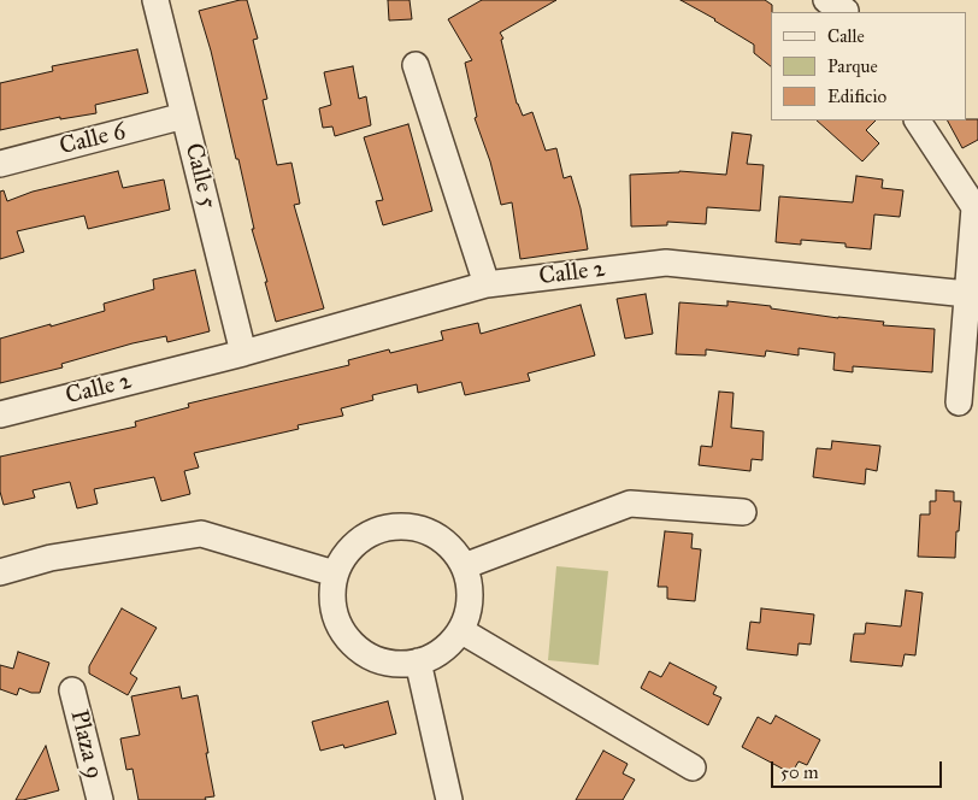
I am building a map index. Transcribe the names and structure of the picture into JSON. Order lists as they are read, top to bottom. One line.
{"streets":{"street":["Calle 6","Calle 5","Calle 2","Plaza 9"]},"crossings":[["Calle 6","Calle 5"],["Calle 5","Calle 2"]],"legend":["Calle","Parque","Edificio"],"scale_bar":"50 m"}
